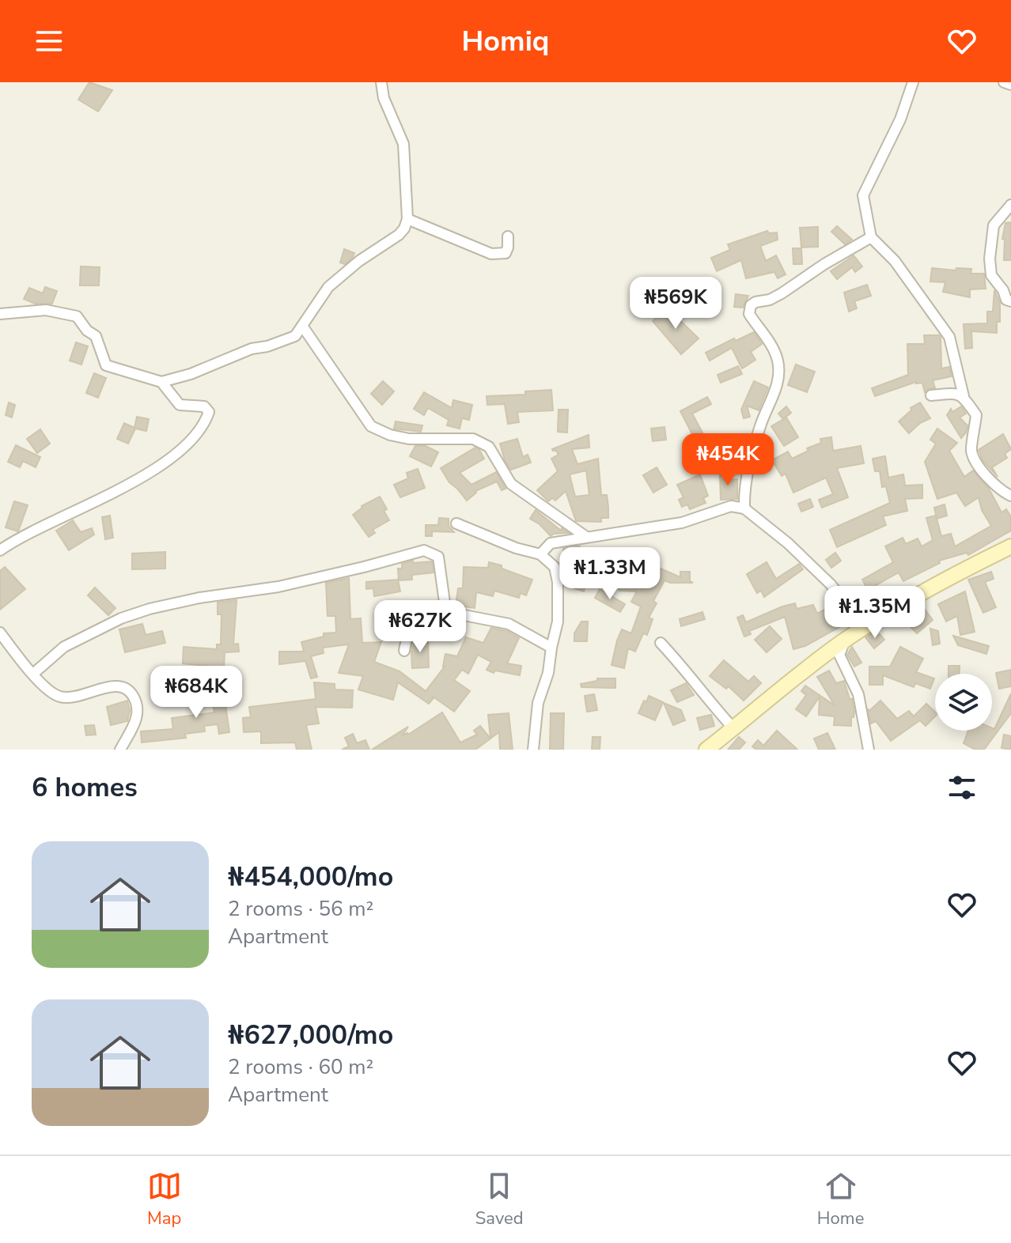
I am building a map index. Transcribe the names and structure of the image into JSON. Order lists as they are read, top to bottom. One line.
{"page":{"header":"Homiq","price":["₦569K","₦454K","₦1.33M","₦1.35M","₦627K","₦684K"],"heading":"6 homes","list":[{"name":"₦454,000/mo","note":"2 rooms · 56 m² · Apartment"},{"name":"₦627,000/mo","note":"2 rooms · 60 m² · Apartment"}],"tabs":["Map","Saved","Home"]}}
